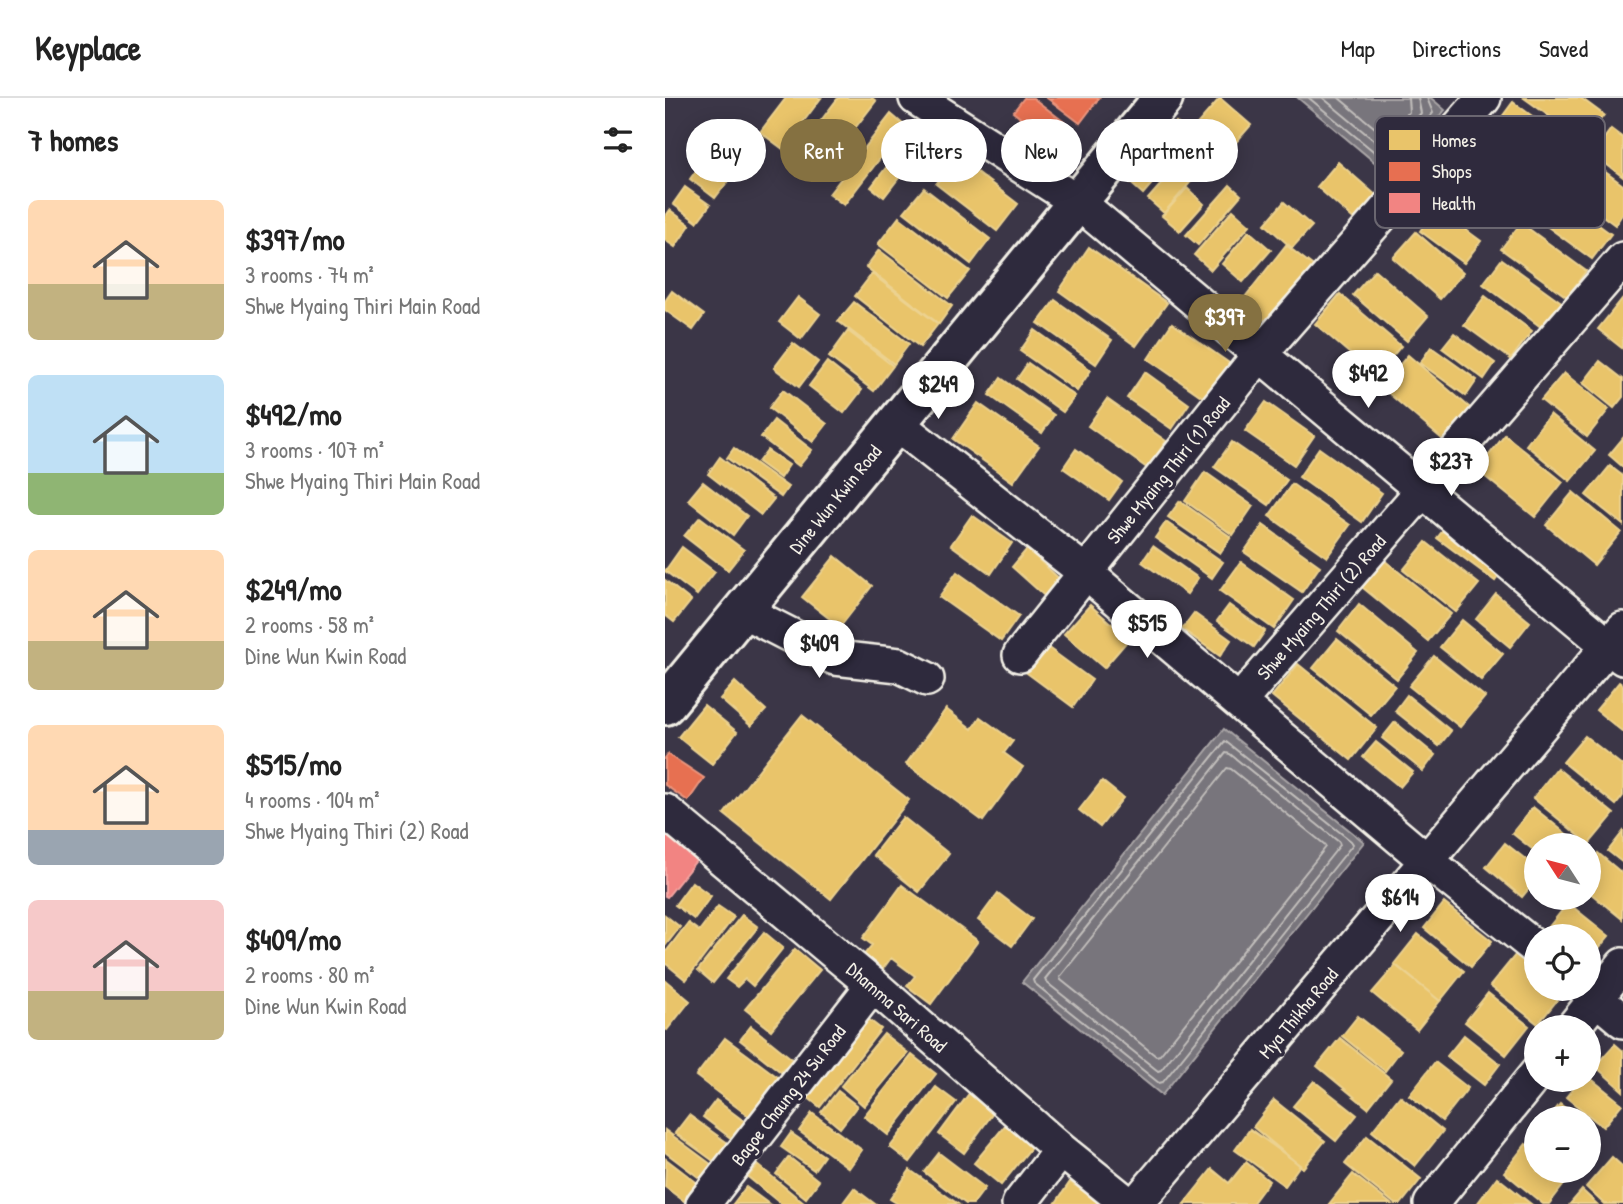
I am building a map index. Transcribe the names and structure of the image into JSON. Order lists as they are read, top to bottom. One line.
{"streets":{"street":["Shwe Myaing Thiri (1) Road","Dine Wun Kwin Road","Shwe Myaing Thiri (2) Road","Dhamma Sari Road","Mya Thikha Road","Bagoe Chaung 24 Su Road"]},"crossings":[["Dhamma Sari Road","Bagoe Chaung 24 Su Road"]],"legend":["Homes","Shops","Health"],"north":"top left","page":{"header":"Keyplace","nav":["Map","Directions","Saved"],"heading":"7 homes","chip":["Buy","Rent","Filters","New","Apartment"],"list":[{"name":"$397/mo","note":"3 rooms · 74 m² · Shwe Myaing Thiri Main Road"},{"name":"$492/mo","note":"3 rooms · 107 m² · Shwe Myaing Thiri Main Road"},{"name":"$249/mo","note":"2 rooms · 58 m² · Dine Wun Kwin Road"},{"name":"$515/mo","note":"4 rooms · 104 m² · Shwe Myaing Thiri (2) Road"},{"name":"$409/mo","note":"2 rooms · 80 m² · Dine Wun Kwin Road"}],"price":["$397","$492","$249","$237","$515","$409","$614"],"map_buttons":["+","−"]}}
